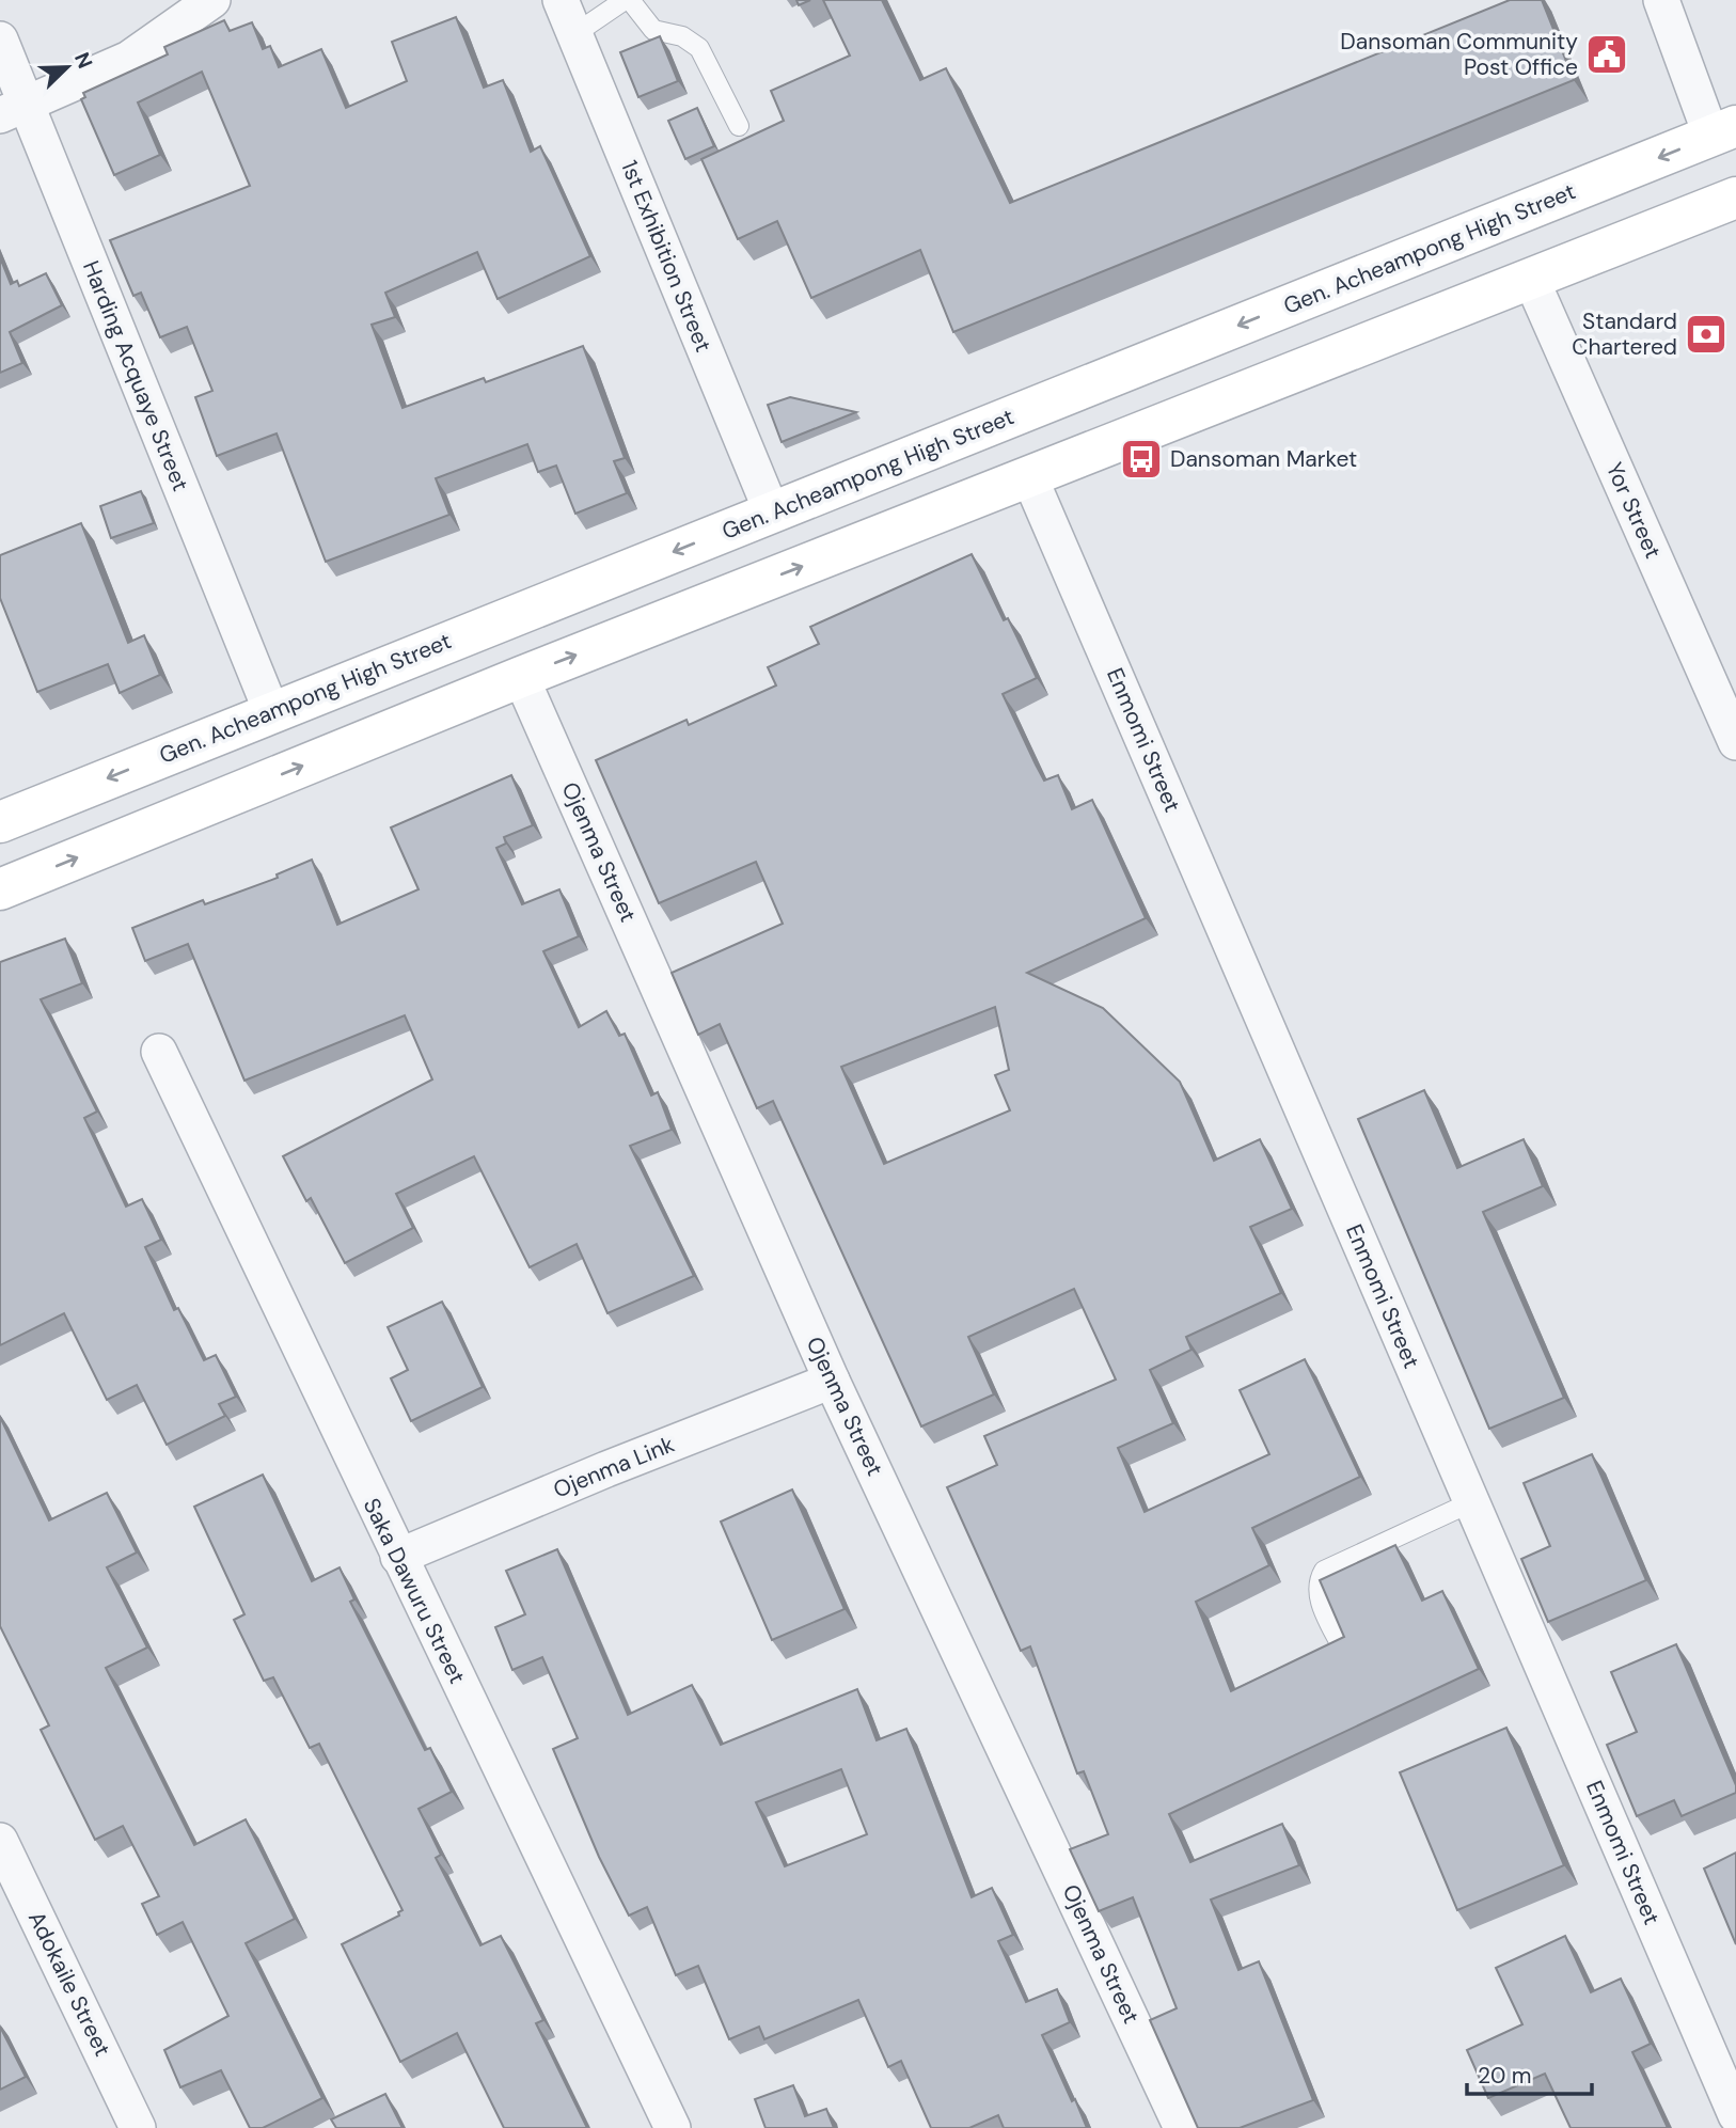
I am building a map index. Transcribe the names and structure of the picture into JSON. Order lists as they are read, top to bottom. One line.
{"streets":{"main road":["Gen. Acheampong High Street"],"street":["1st Exhibition Street","Harding Acquaye Street","Yor Street","Enmomi Street","Ojenma Street","Ojenma Link","Saka Dawuru Street","Adokaile Street"]},"crossings":[["Gen. Acheampong High Street","1st Exhibition Street"],["Gen. Acheampong High Street","Harding Acquaye Street"],["Ojenma Street","Ojenma Link"],["Ojenma Link","Saka Dawuru Street"]],"places":{"public building":["Dansoman Community Post Office"],"bank":["Standard Chartered"],"bus stop":["Dansoman Market"]},"scale_bar":"20 m","north":"top right"}
